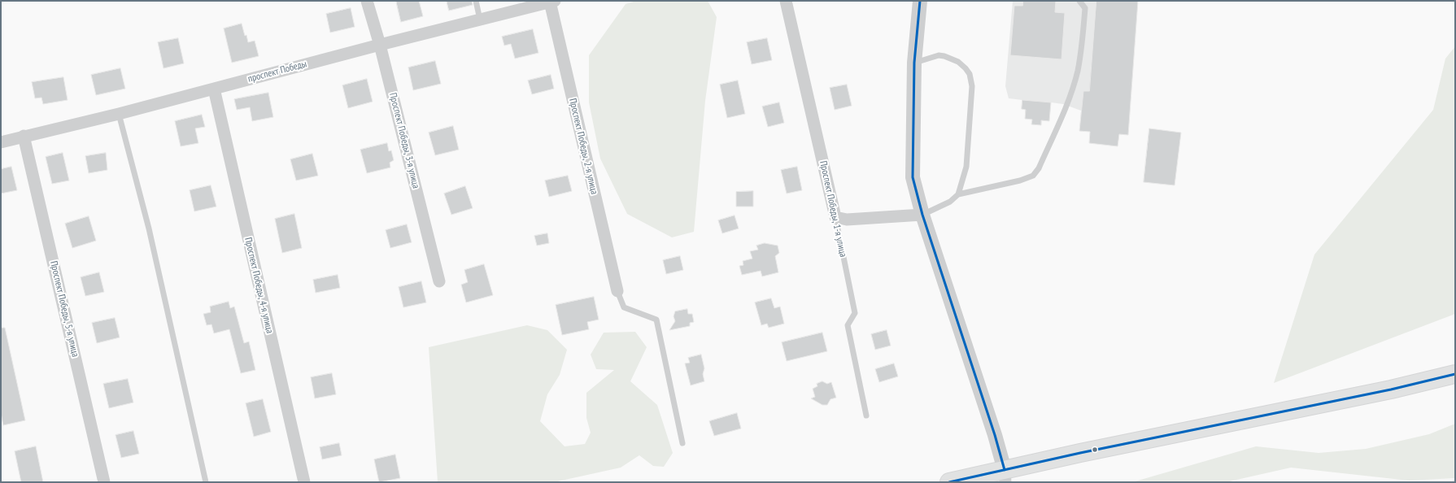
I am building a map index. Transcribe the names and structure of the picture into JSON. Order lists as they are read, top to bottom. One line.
{"streets":{"street":["проспект Победы","Проспект Победы, 3-я улица","Проспект Победы, 2-я улица","Проспект Победы, 1-я улица","Проспект Победы, 4-я улица","Проспект Победы, 5-я улица"]},"crossings":[["проспект Победы","Проспект Победы, 3-я улица"],["проспект Победы","Проспект Победы, 2-я улица"],["проспект Победы","Проспект Победы, 4-я улица"],["проспект Победы","Проспект Победы, 5-я улица"]]}
